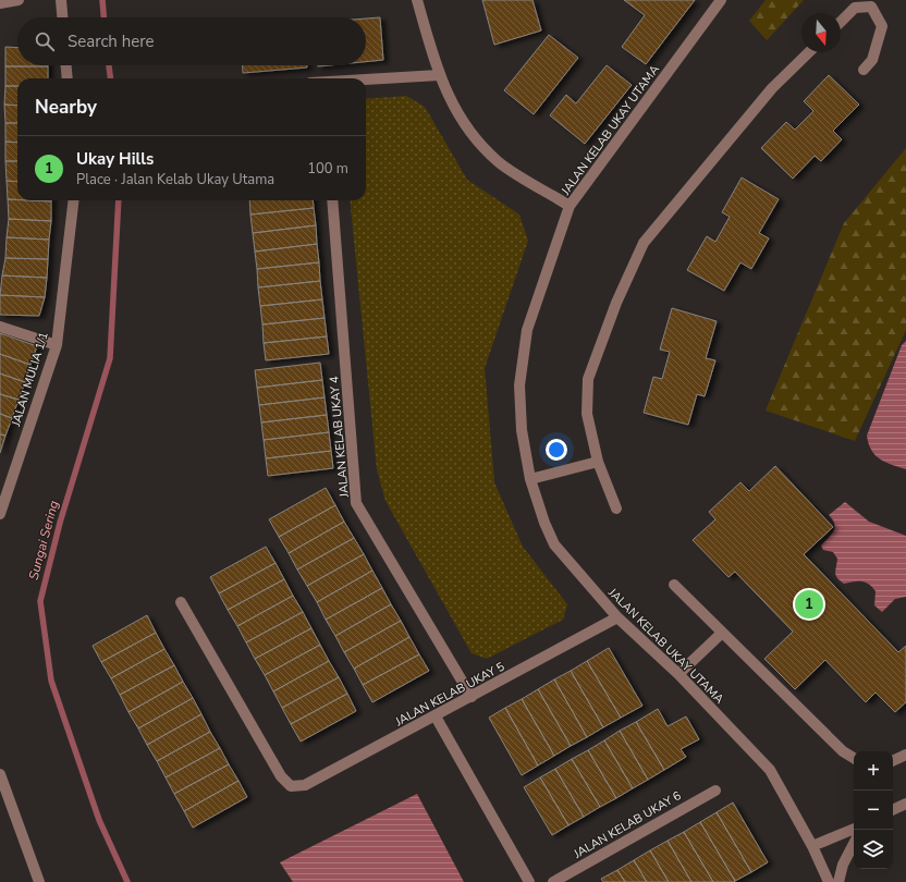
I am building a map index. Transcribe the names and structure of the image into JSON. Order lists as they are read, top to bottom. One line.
{"streets":{"street":["JALAN KELAB UKAY UTAMA","JALAN MULIA 1/1","JALAN KELAB UKAY 4","JALAN KELAB UKAY 5","JALAN KELAB UKAY 6"]},"crossings":[["JALAN KELAB UKAY UTAMA","JALAN KELAB UKAY 5"],["JALAN KELAB UKAY 4","JALAN KELAB UKAY 5"]],"water":["Sungai Sering"],"north":"bottom","page":{"search":"Search here","heading":"Nearby","list":[{"mark":"1","name":"Ukay Hills","note":"Place · Jalan Kelab Ukay Utama","value":"100 m"}],"pins":"1","map_buttons":["+","−"]}}
